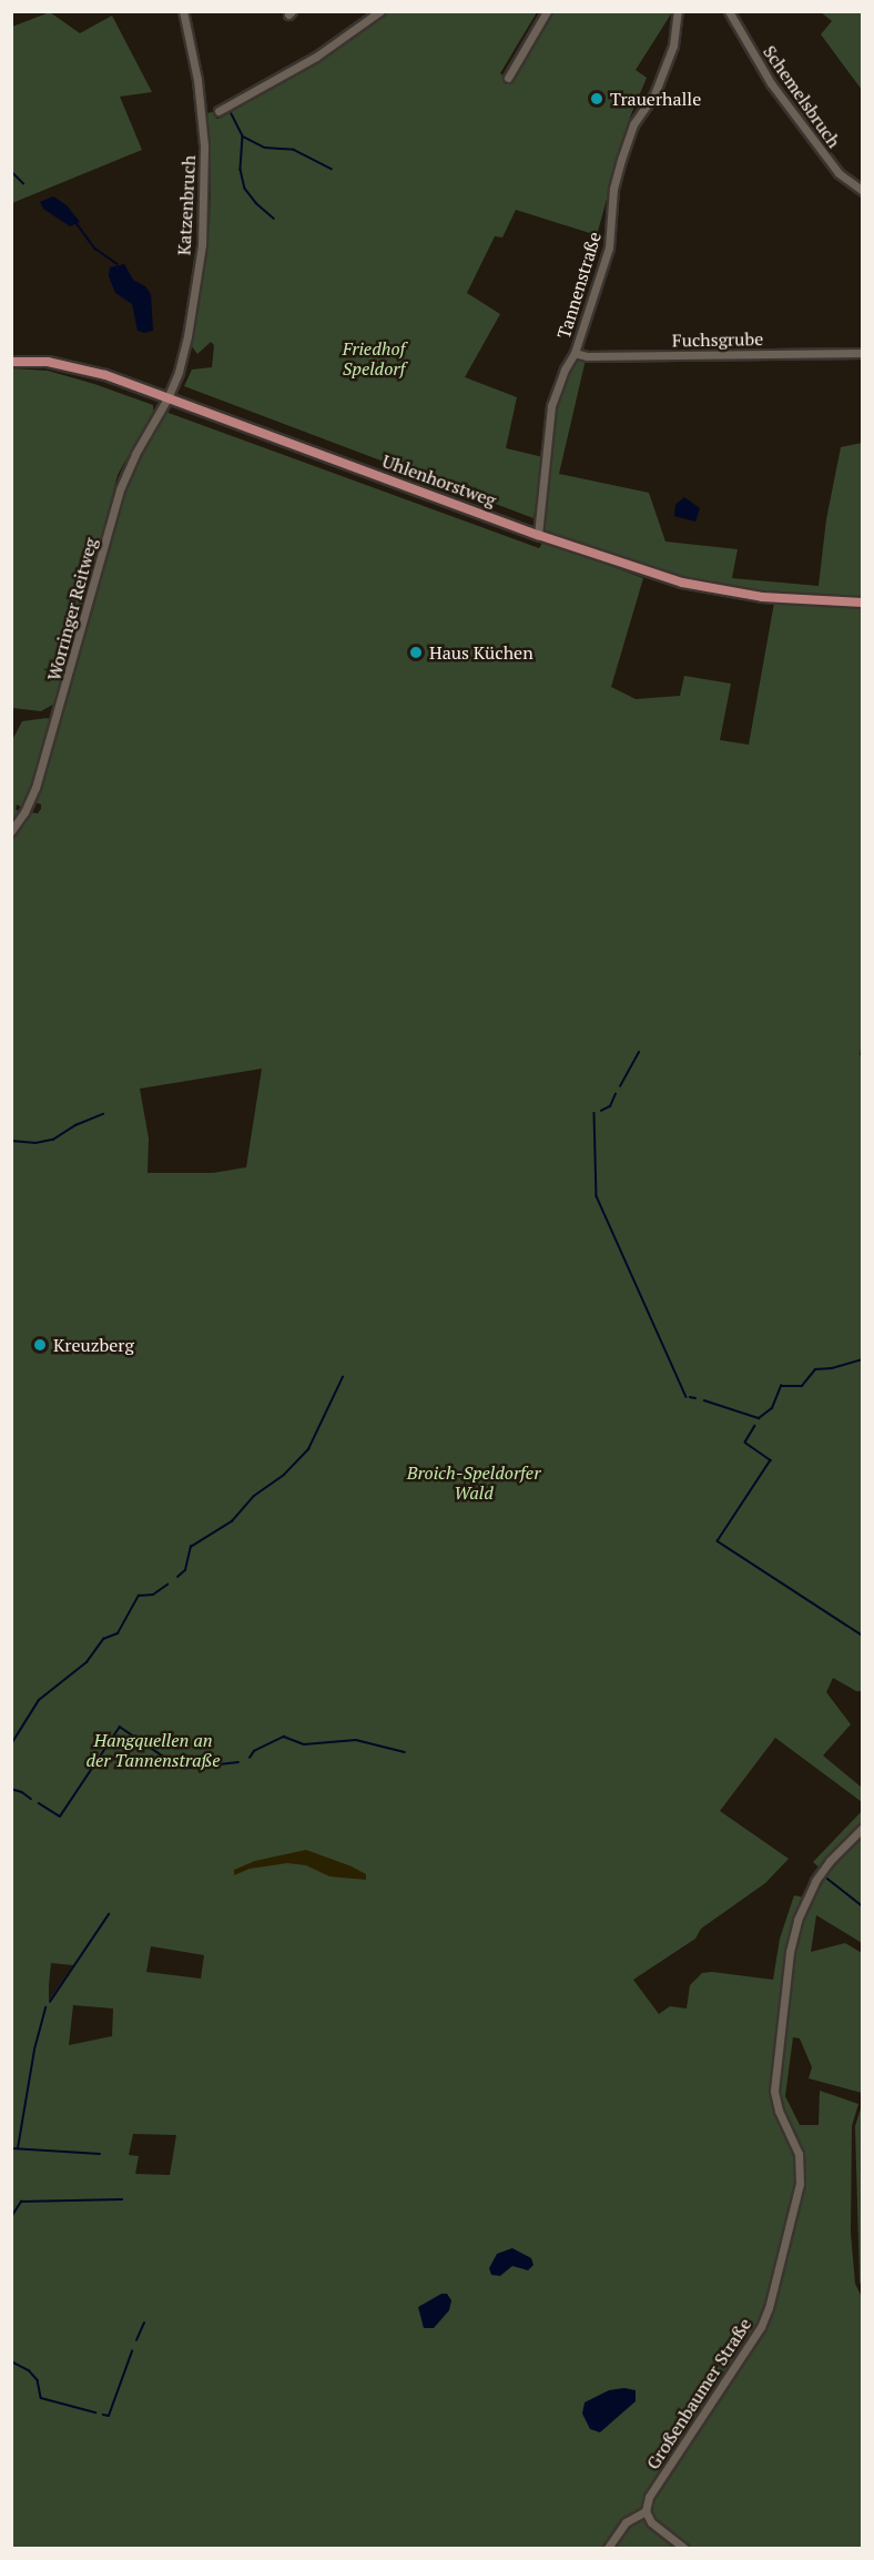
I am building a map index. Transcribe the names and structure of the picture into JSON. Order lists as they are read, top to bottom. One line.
{"streets":{"main road":["Uhlenhorstweg"],"street":["Schemelsbruch","Katzenbruch","Tannenstraße","Fuchsgrube","Worringer Reitweg","Großenbaumer Straße"]},"crossings":[["Katzenbruch","Uhlenhorstweg"],["Katzenbruch","Worringer Reitweg"],["Tannenstraße","Fuchsgrube"],["Tannenstraße","Uhlenhorstweg"],["Uhlenhorstweg","Worringer Reitweg"]],"parks":["Friedhof Speldorf","Broich-Speldorfer Wald","Hangquellen an der Tannenstraße"],"places":["Trauerhalle","Haus Küchen","Kreuzberg"]}
